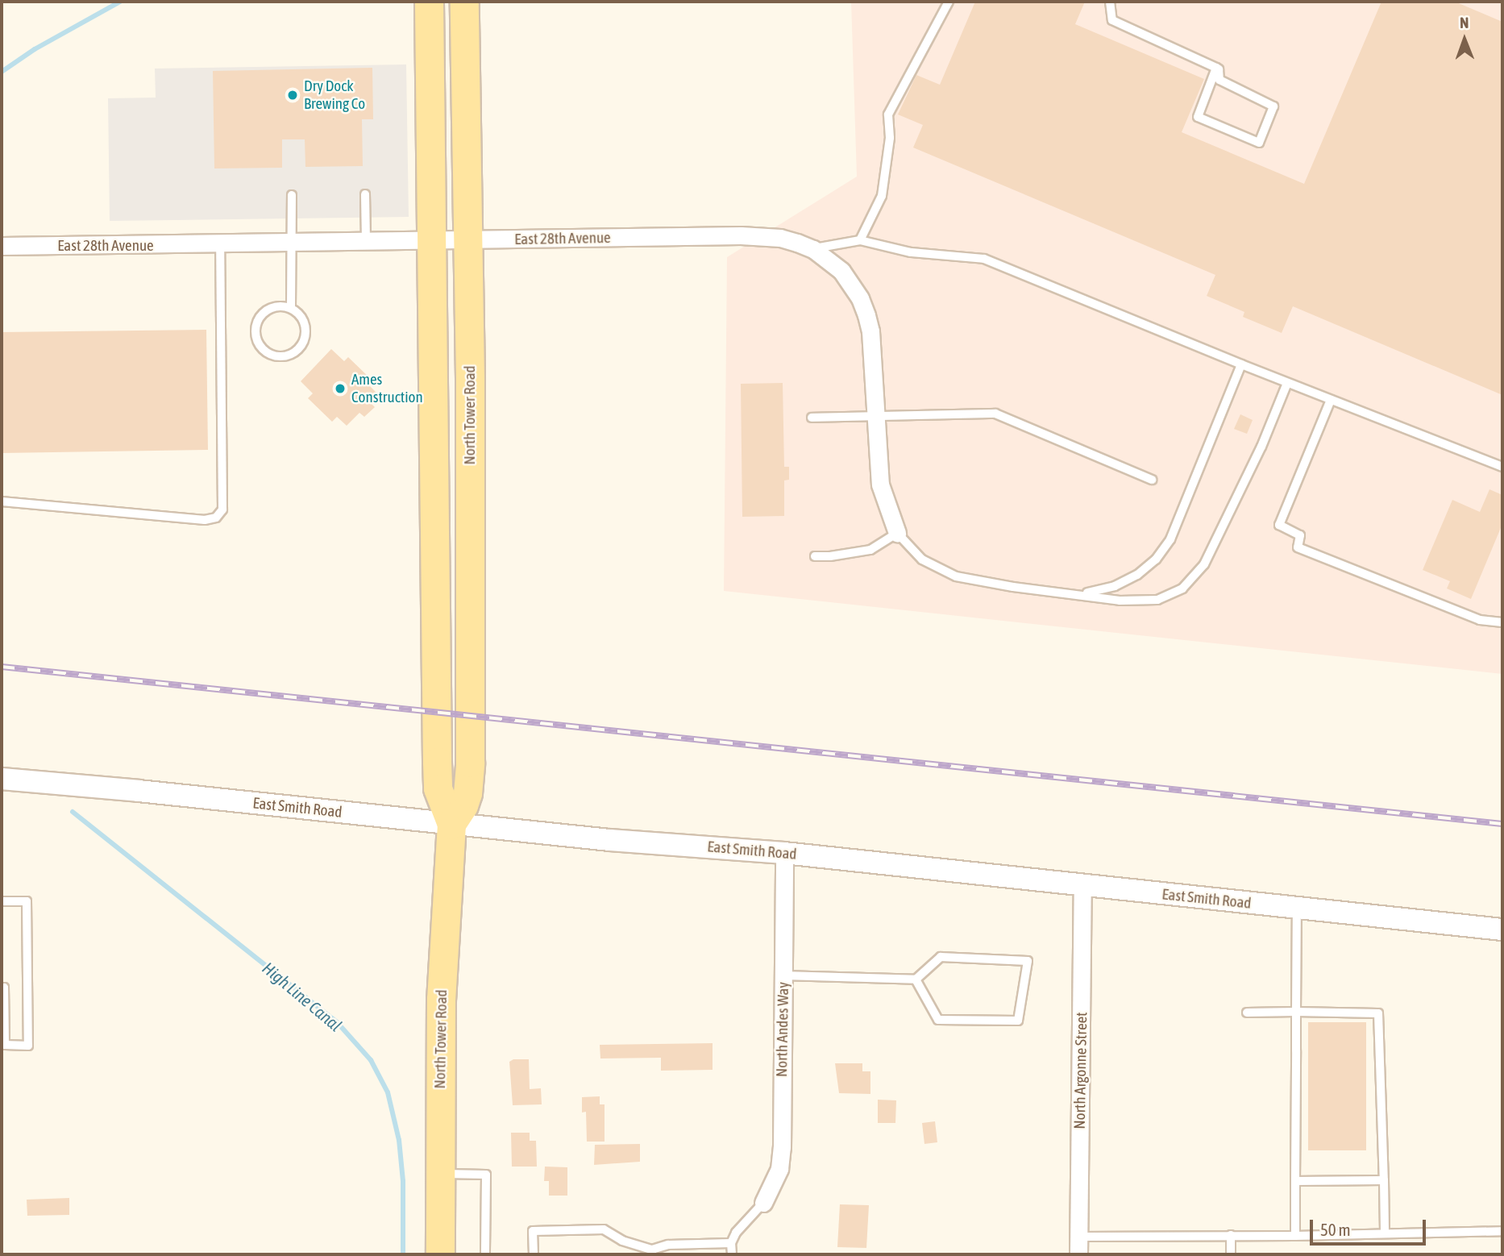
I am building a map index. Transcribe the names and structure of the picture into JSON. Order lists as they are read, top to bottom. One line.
{"streets":{"main road":["North Tower Road"],"street":["East 28th Avenue","East Smith Road","North Andes Way","North Argonne Street"]},"crossings":[["East 28th Avenue","North Tower Road"],["North Tower Road","East Smith Road"],["East Smith Road","North Andes Way"],["East Smith Road","North Argonne Street"]],"water":["High Line Canal"],"places":["Dry Dock Brewing Co","Ames Construction"],"scale_bar":"50 m","north":"top"}
